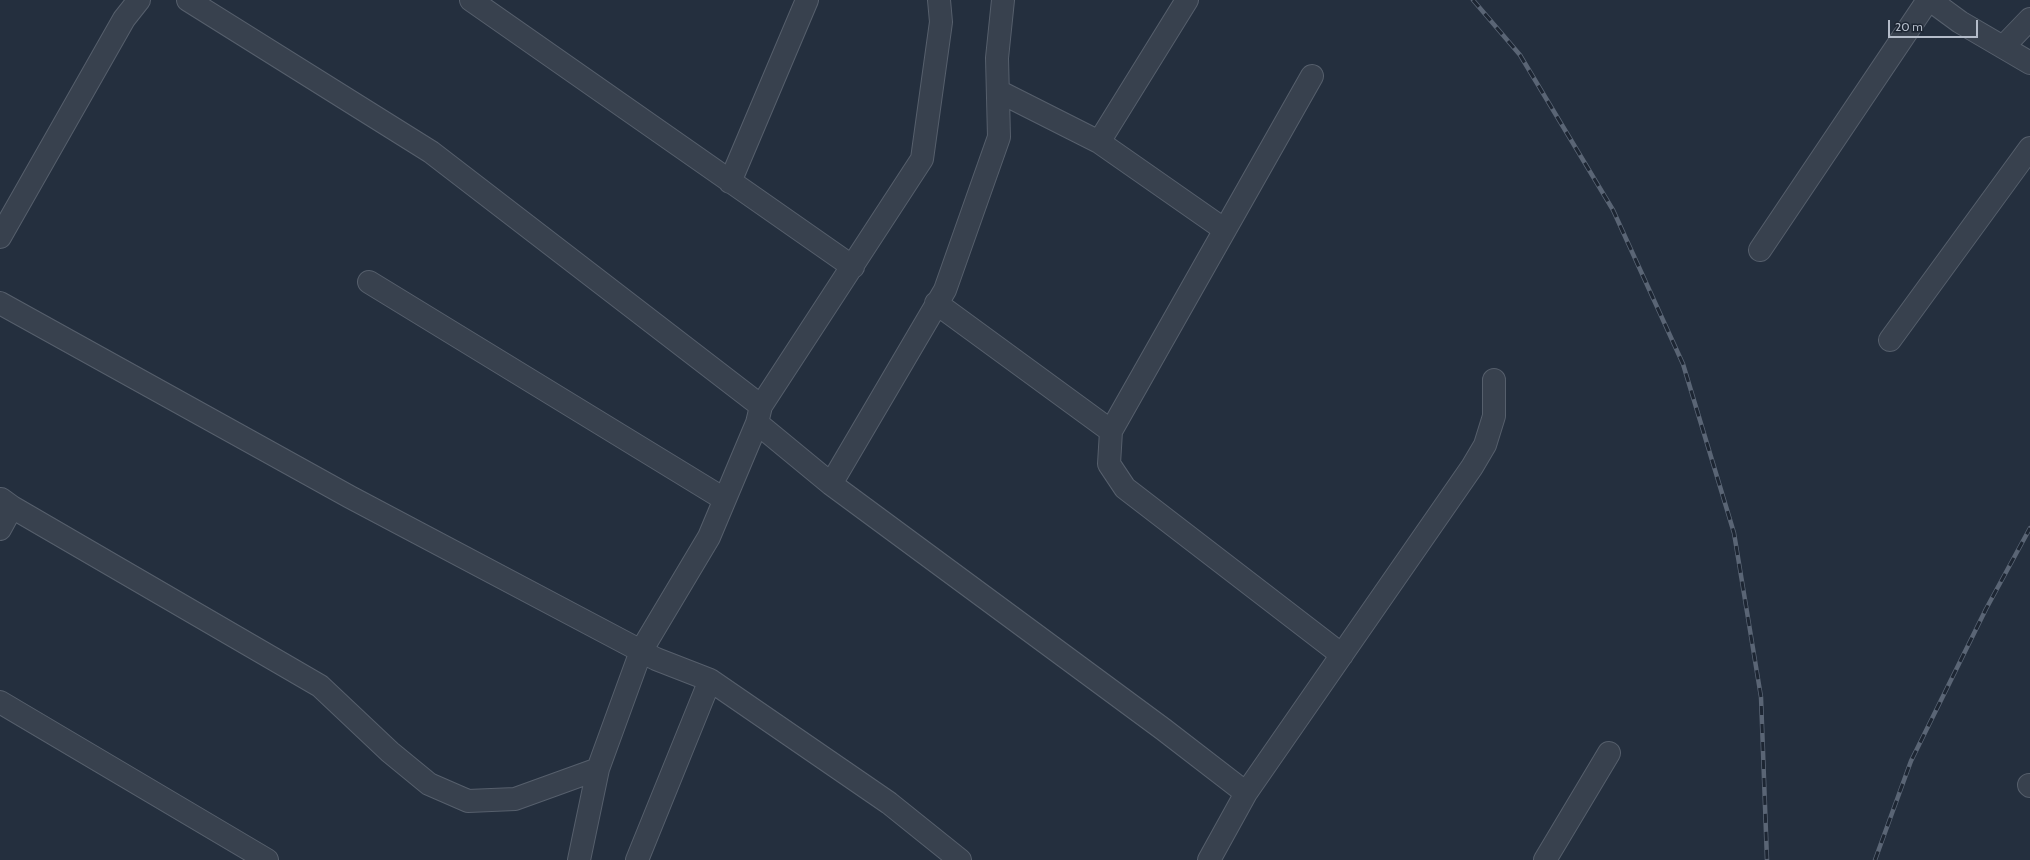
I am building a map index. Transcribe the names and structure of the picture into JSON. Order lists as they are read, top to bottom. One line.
{"scale_bar":"20 m"}
